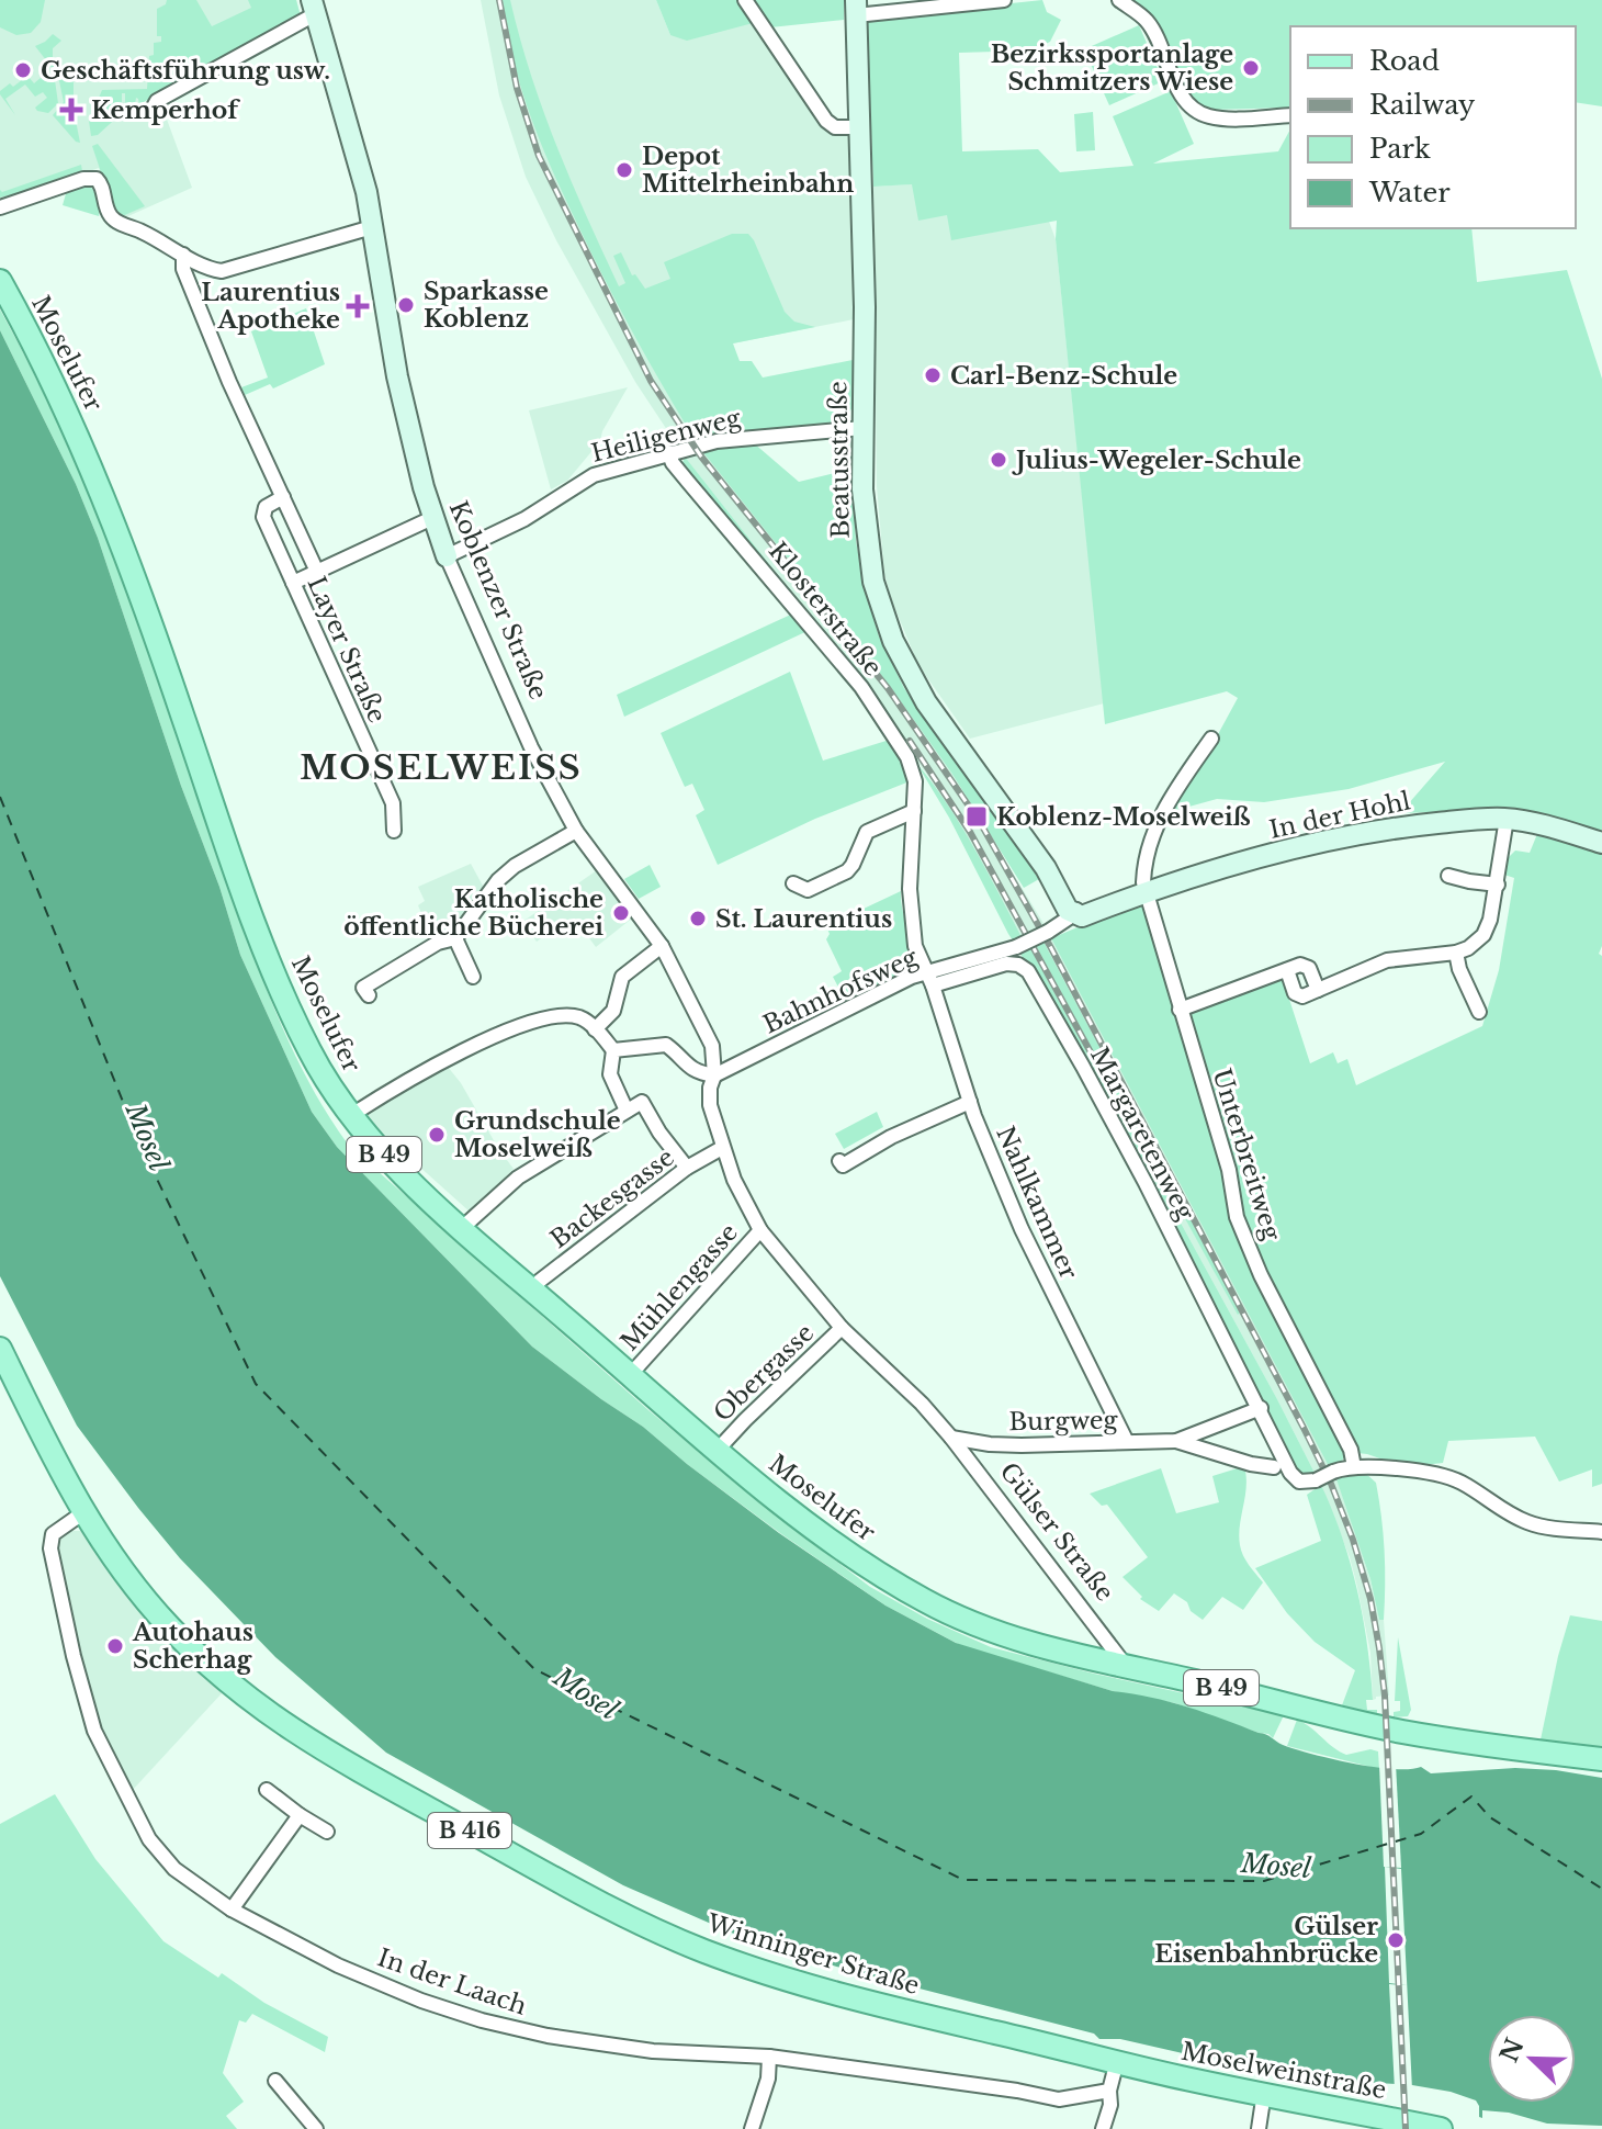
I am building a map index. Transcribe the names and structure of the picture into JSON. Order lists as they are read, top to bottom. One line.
{"streets":{"main road":["Moselufer","B 49","B 416","Winninger Straße","Moselweinstraße"],"street":["Heiligenweg","Beatusstraße","Koblenzer Straße","Klosterstraße","Layer Straße","In der Hohl","Bahnhofsweg","Margaretenweg","Unterbreitweg","Backesgasse","Nahlkammer","Mühlengasse","Obergasse","Burgweg","Gülser Straße","In der Laach"]},"crossings":[["Moselufer","B 49"],["Moselufer","Backesgasse"],["Moselufer","Mühlengasse"],["Moselufer","Obergasse"],["Moselufer","Gülser Straße"],["Heiligenweg","Beatusstraße"],["Heiligenweg","Koblenzer Straße"],["Heiligenweg","Klosterstraße"],["Beatusstraße","In der Hohl"],["Beatusstraße","Bahnhofsweg"],["Koblenzer Straße","Bahnhofsweg"],["Koblenzer Straße","Gülser Straße"],["Klosterstraße","Bahnhofsweg"],["Klosterstraße","Margaretenweg"],["Klosterstraße","Nahlkammer"],["In der Hohl","Bahnhofsweg"],["In der Hohl","Unterbreitweg"],["Bahnhofsweg","Margaretenweg"],["Bahnhofsweg","Nahlkammer"],["Bahnhofsweg","Gülser Straße"],["Margaretenweg","Nahlkammer"],["Margaretenweg","Burgweg"],["B 49","Gülser Straße"],["Backesgasse","Gülser Straße"],["Nahlkammer","Burgweg"],["Mühlengasse","Gülser Straße"],["Obergasse","Gülser Straße"],["Burgweg","Gülser Straße"],["Winninger Straße","In der Laach"],["Winninger Straße","Moselweinstraße"]],"districts":["MOSELWEISS"],"water":["Mosel"],"places":{"other":["Bezirkssportanlage Schmitzers Wiese","Geschäftsführung usw.","Depot Mittelrheinbahn","Sparkasse Koblenz","Carl-Benz-Schule","Julius-Wegeler-Schule","Katholische öffentliche Bücherei","St. Laurentius","Grundschule Moselweiß","Autohaus Scherhag","Gülser Eisenbahnbrücke"],"health":["Kemperhof","Laurentius Apotheke"],"transit":["Koblenz-Moselweiß"]},"legend":["Road","Railway","Park","Water"],"north":"top left"}
